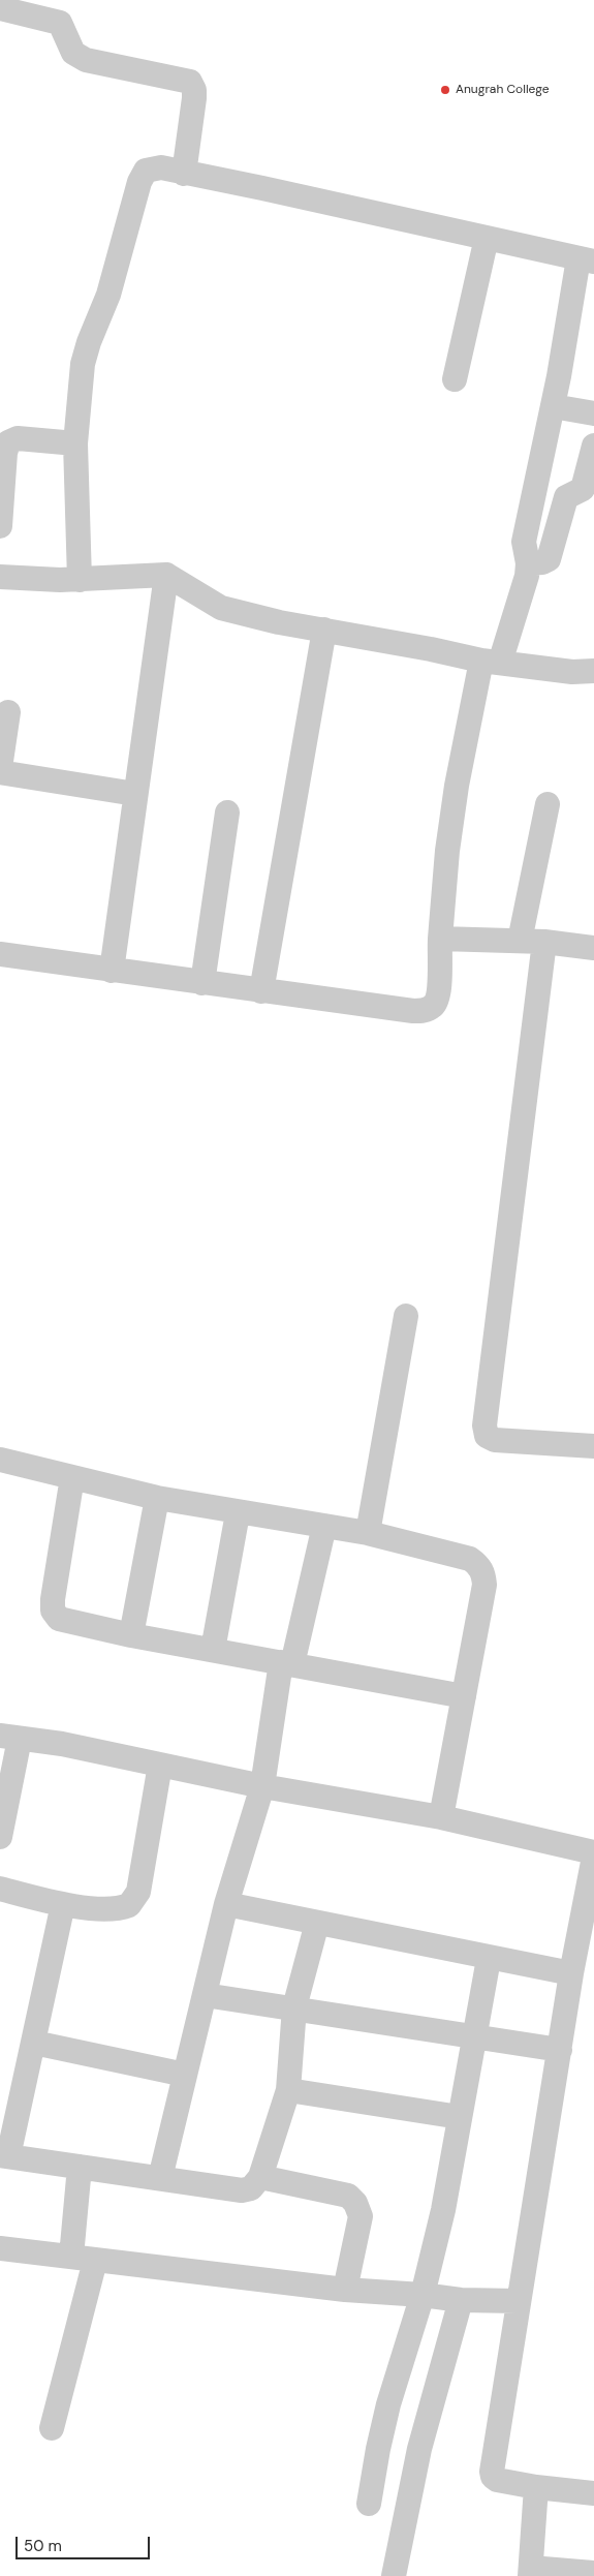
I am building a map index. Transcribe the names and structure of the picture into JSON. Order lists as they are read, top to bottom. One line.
{"places":["Anugrah College"],"scale_bar":"50 m"}
